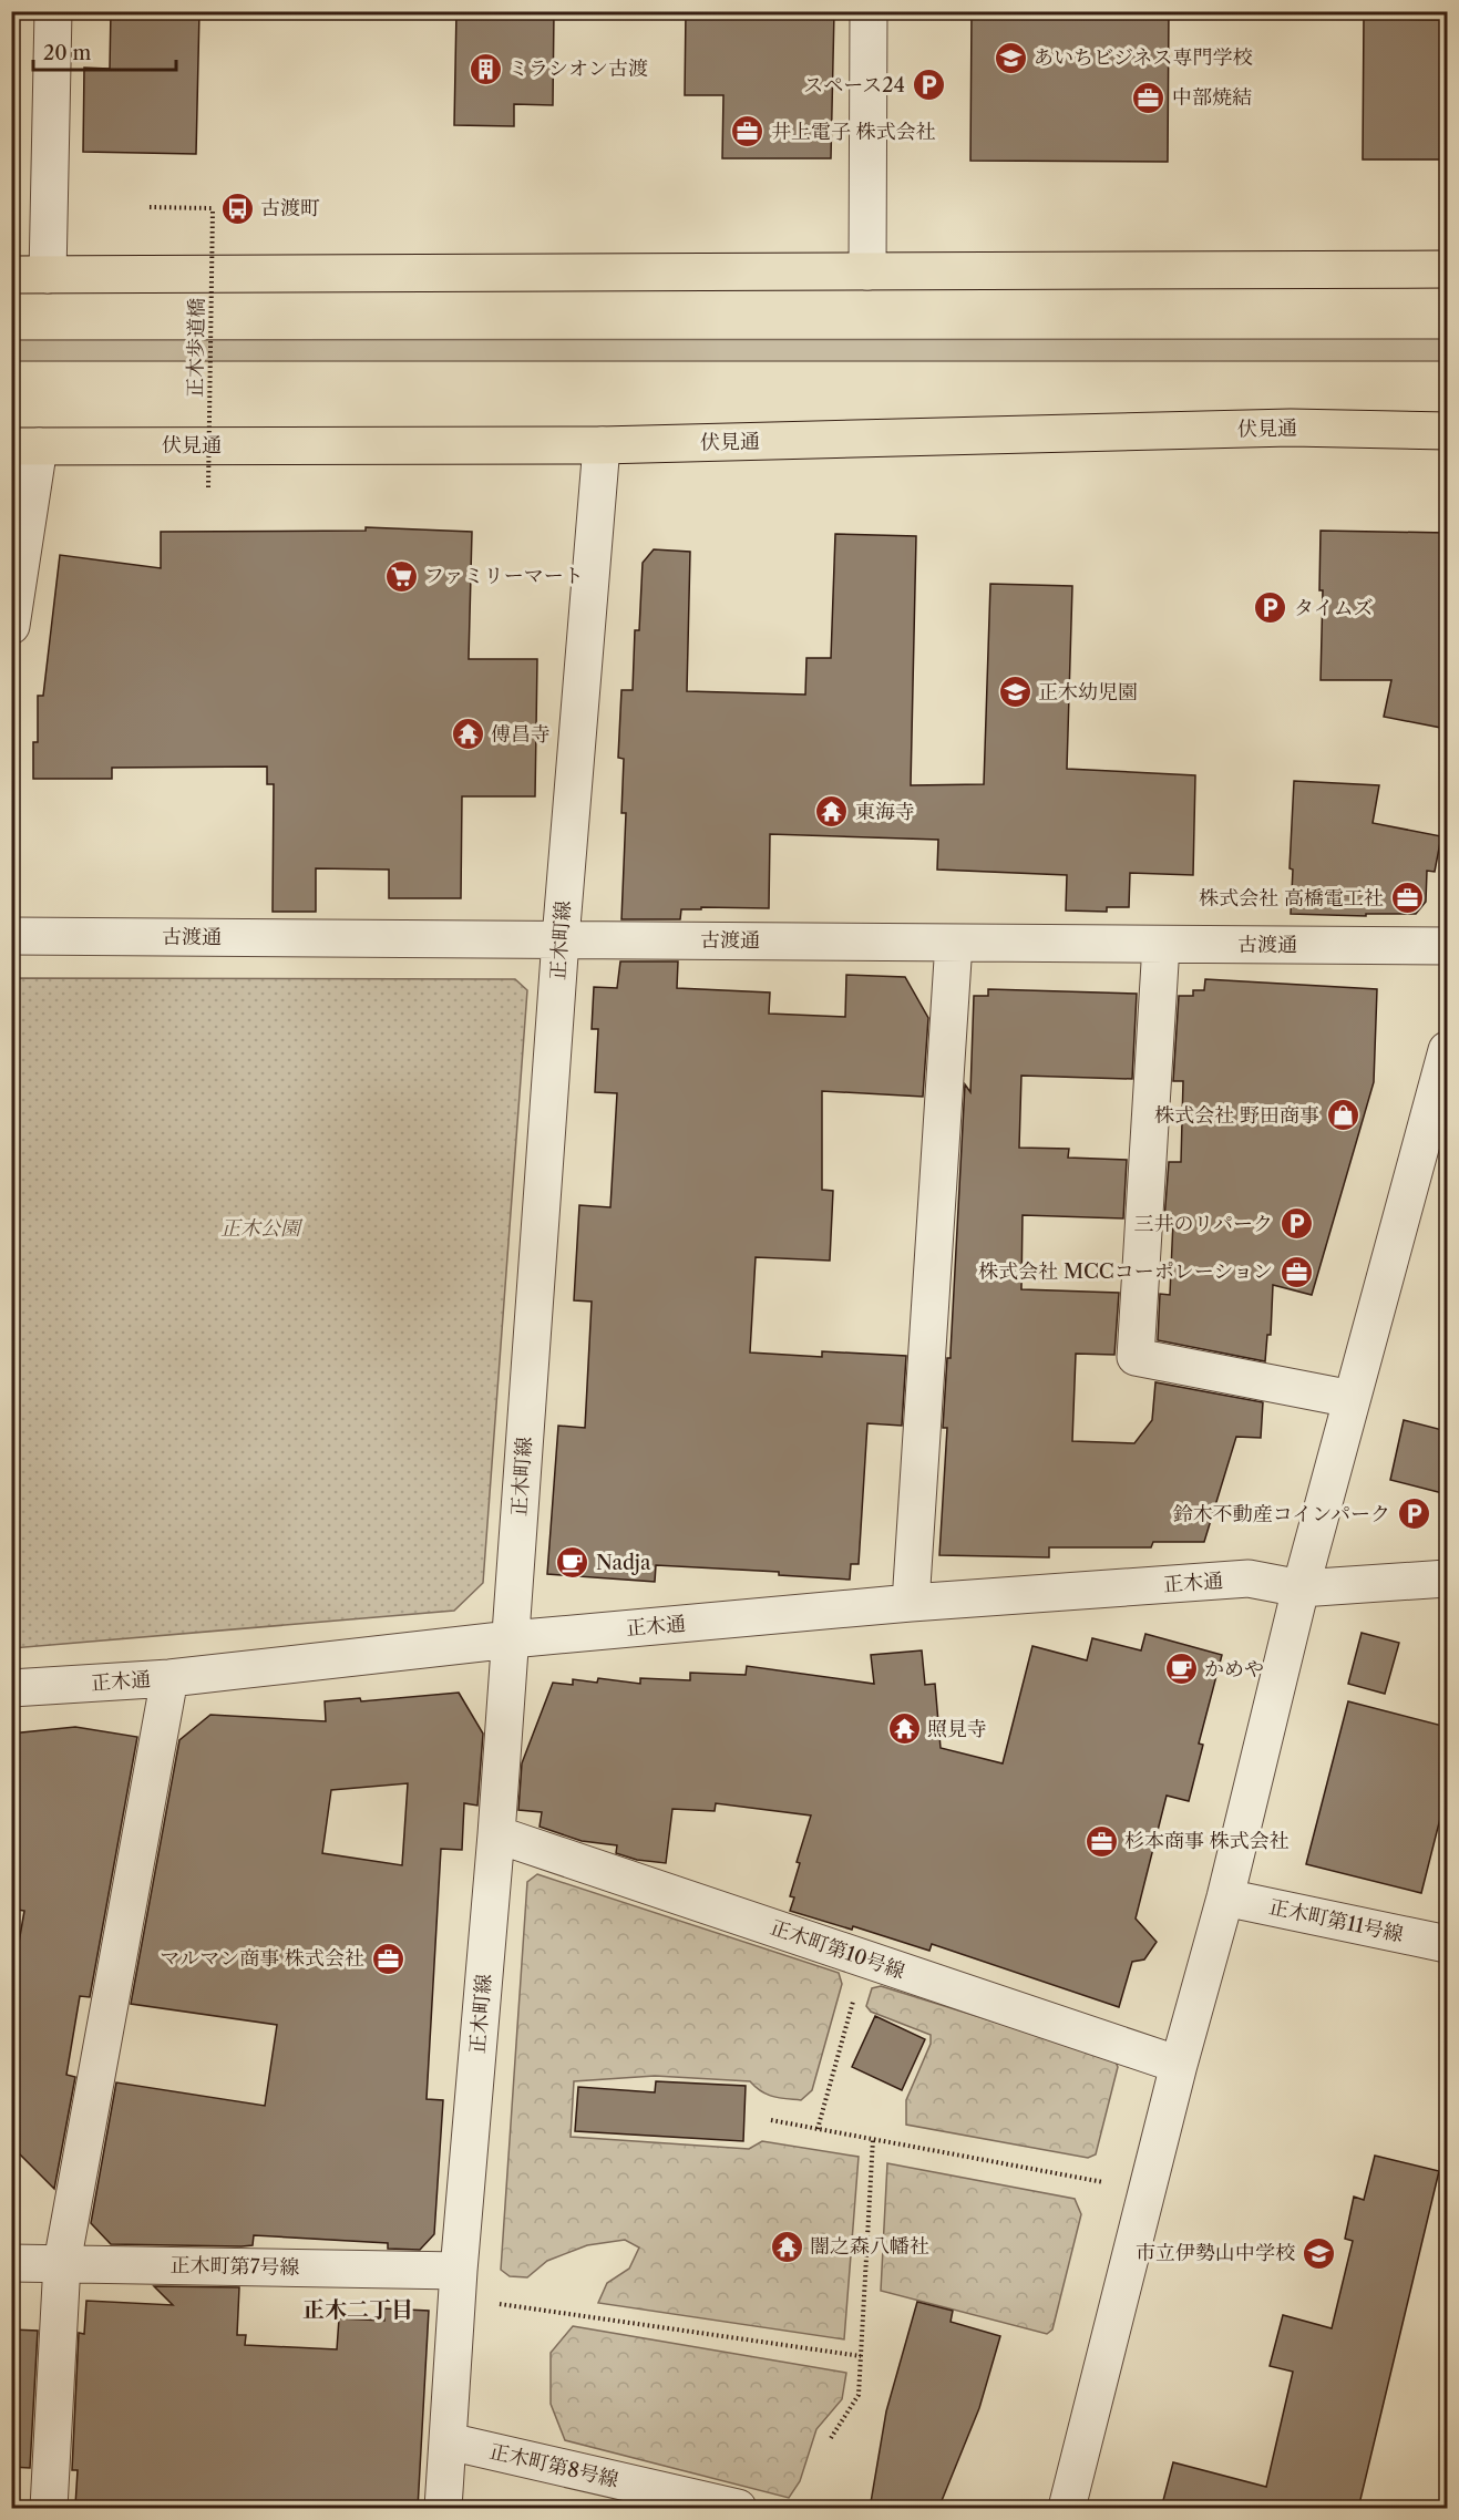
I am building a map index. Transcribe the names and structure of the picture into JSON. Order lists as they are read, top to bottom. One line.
{"streets":{"highway":["伏見通"],"street":["古渡通","正木町線","正木通","正木町第11号線","正木町第10号線","正木町第7号線","正木町第8号線"],"path":["正木歩道橋"]},"crossings":[["伏見通","正木町線"],["古渡通","正木町線"],["正木町線","正木通"],["正木町線","正木町第10号線"],["正木町線","正木町第7号線"],["正木町線","正木町第8号線"]],"districts":["正木二丁目"],"parks":["正木公園"],"places":{"school or university":["あいちビジネス専門学校","正木幼児園","市立伊勢山中学校"],"building":["ミラシオン古渡"],"parking":["スペース24","タイムズ","三井のリパーク","鈴木不動産コインパーク"],"office":["中部焼結","井上電子 株式会社","株式会社 高橋電工社","株式会社 MCCコーポレーション","杉本商事 株式会社","マルマン商事 株式会社"],"bus stop":["古渡町"],"supermarket":["ファミリーマート"],"temple":["傅昌寺","東海寺","照見寺","闇之森八幡社"],"shop":["株式会社 野田商事"],"cafe":["Nadja","かめや"]},"scale_bar":"20 m"}
